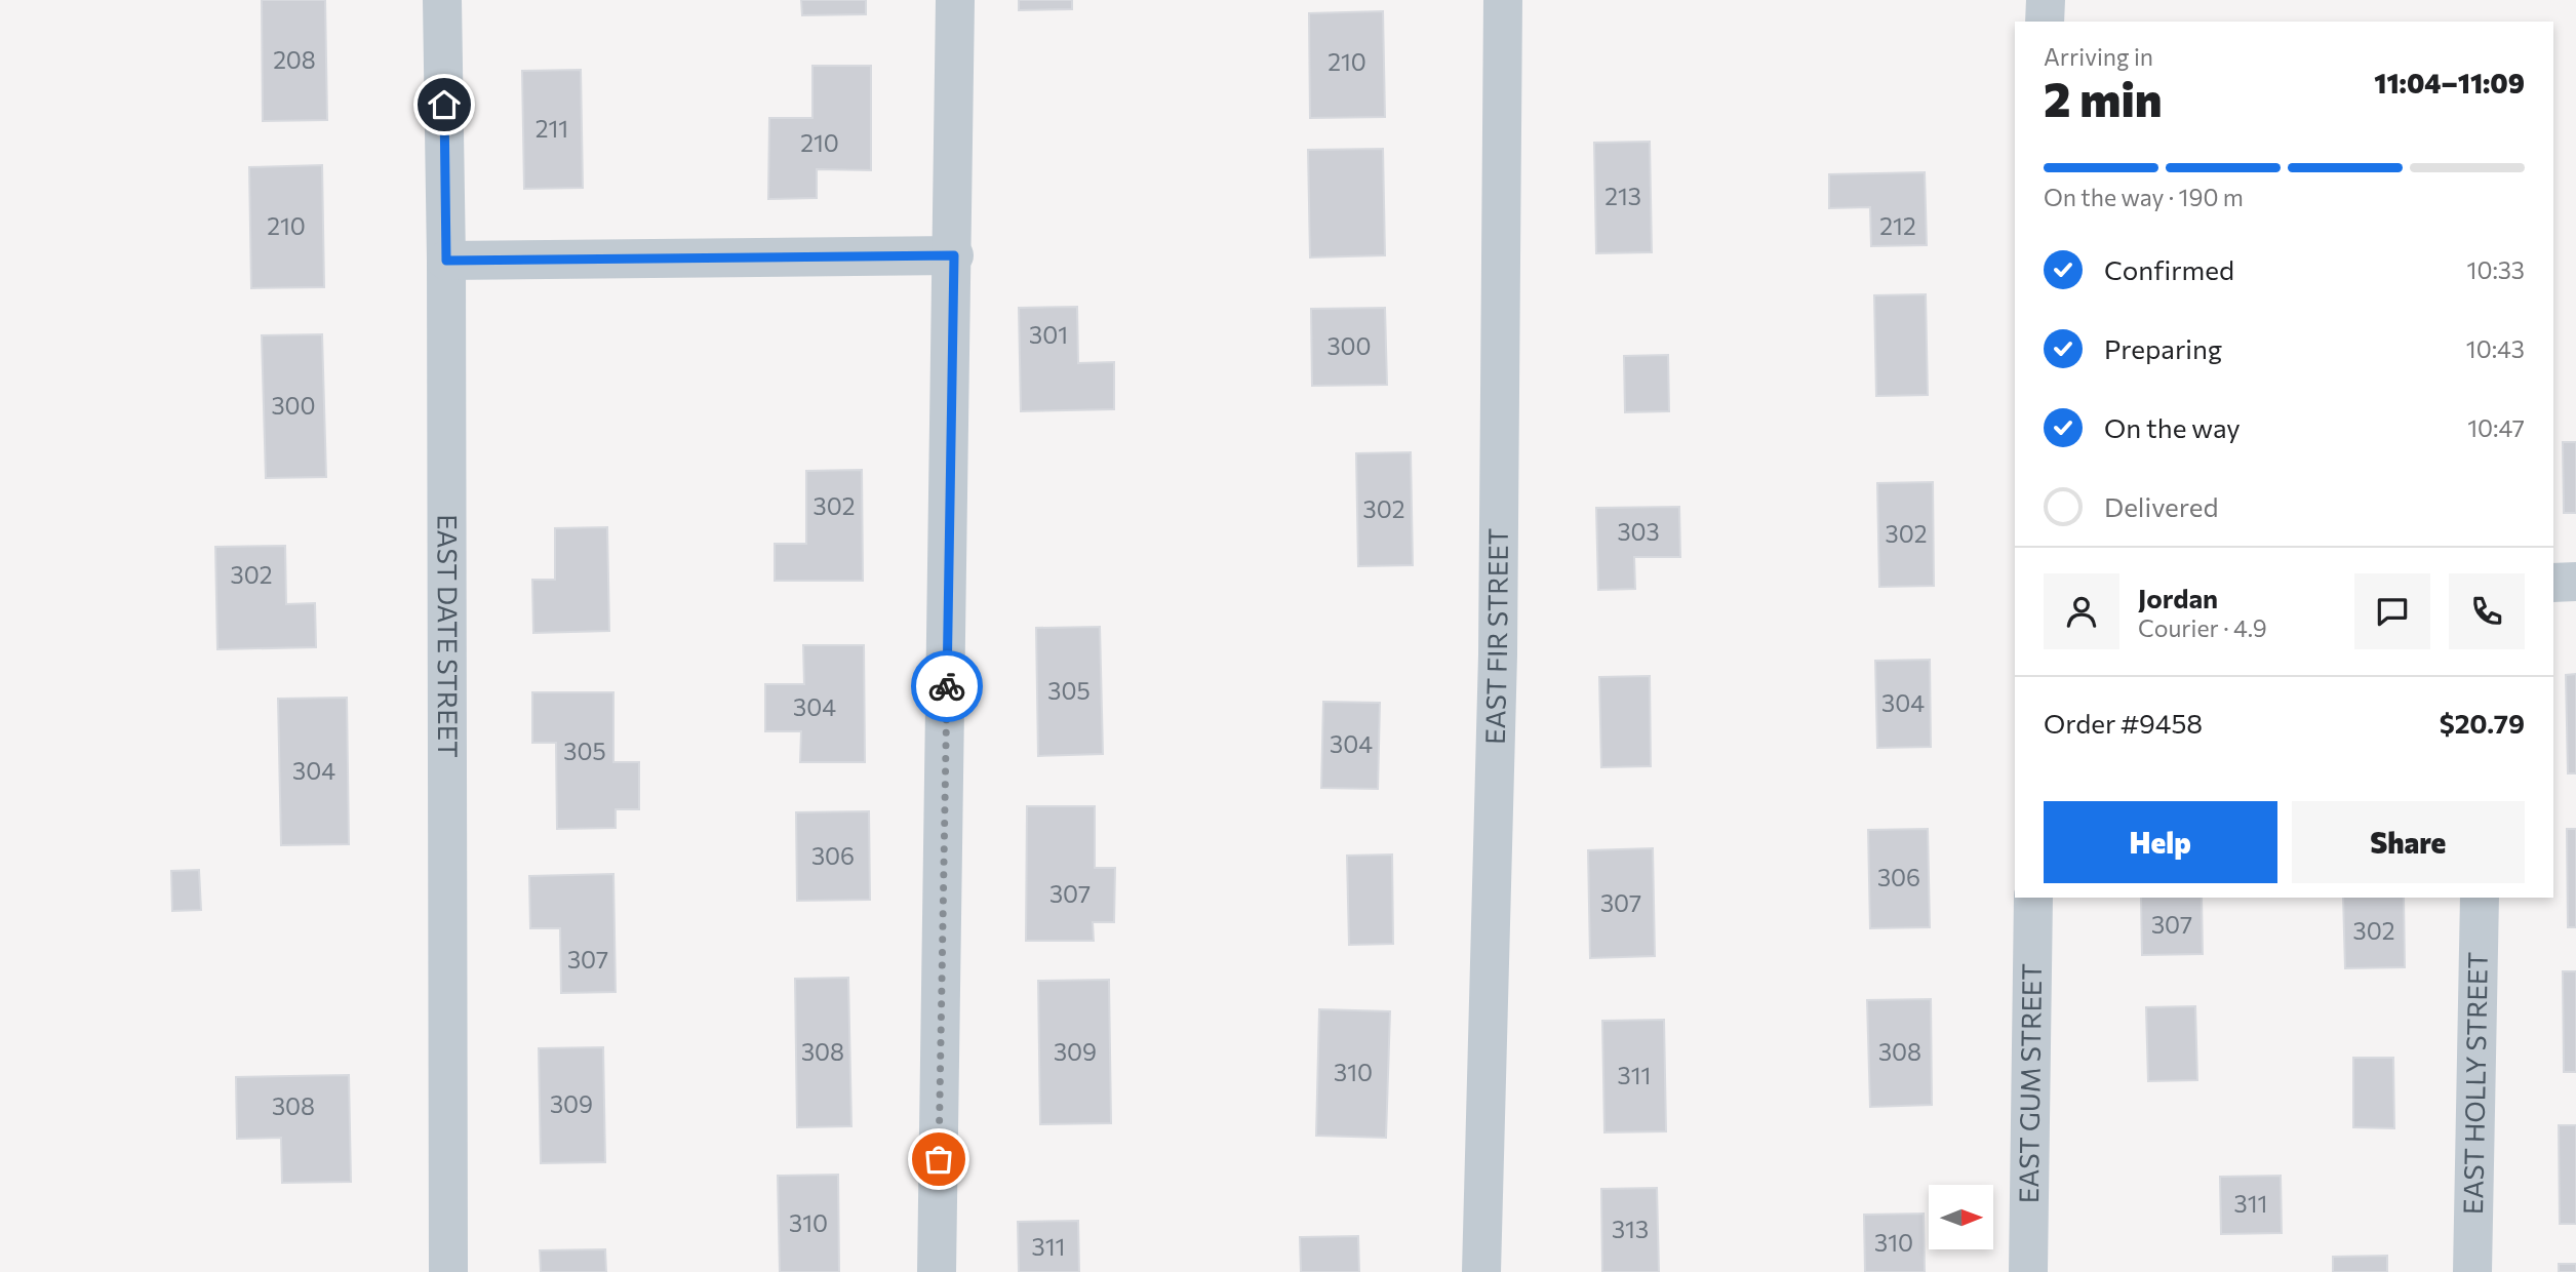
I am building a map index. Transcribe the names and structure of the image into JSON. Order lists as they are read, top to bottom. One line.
{"streets":{"street":["EAST DATE STREET","EAST FIR STREET","EAST GUM STREET","EAST HOLLY STREET"]},"house_numbers":["208","210","211","210","213","210","212","301","300","300","302","302","303","302","302","305","304","304","304","305","304","306","306","307","307","307","302","307","308","309","308","310","311","309","308","311","310","313","310","311"],"north":"right","page":{"heading":["2 min","Arriving in","11:04–11:09"],"panel":["Jordan","Courier · 4.9","Order #9458","$20.79"],"bar":"On the way · 190 m","list":[["Confirmed","10:33"],["Preparing","10:43"],["On the way","10:47"],"Delivered"],"buttons":["Help","Share"]}}
